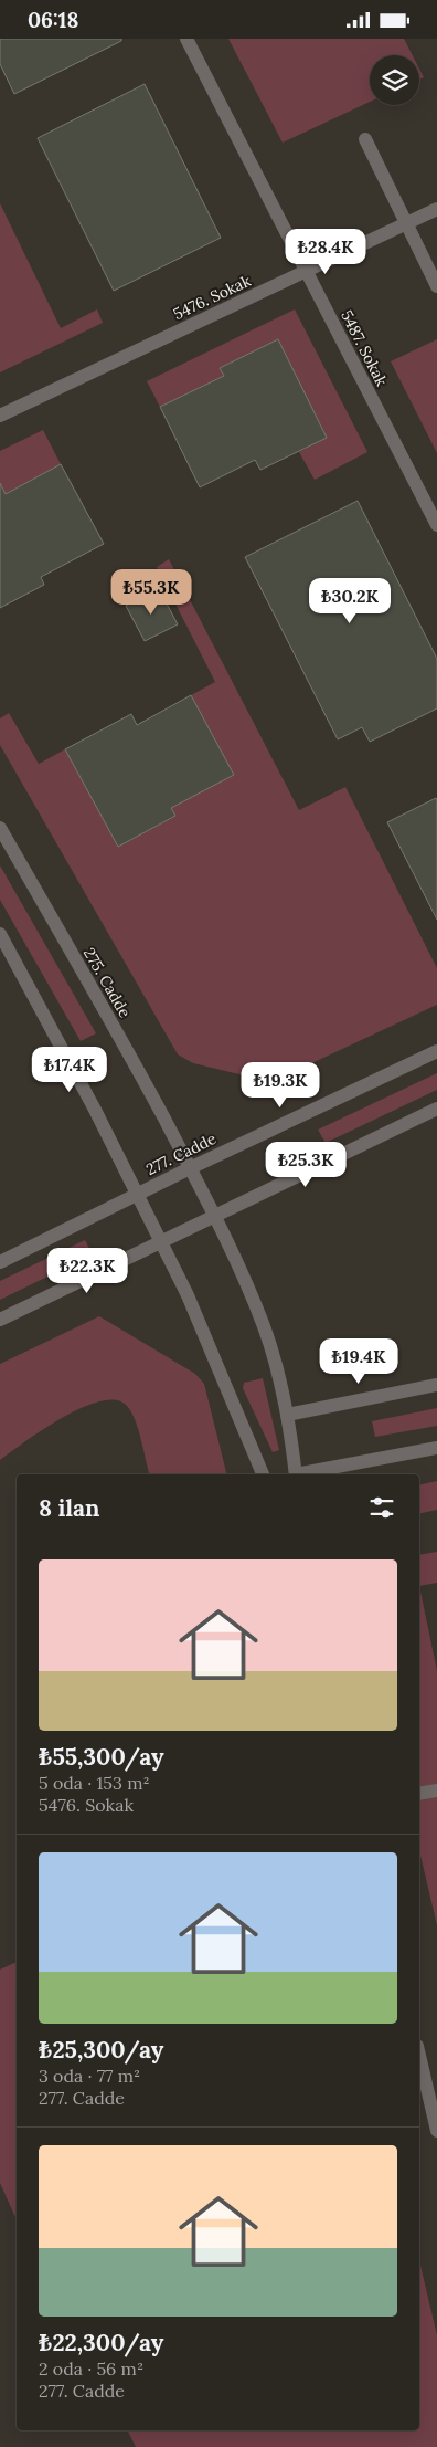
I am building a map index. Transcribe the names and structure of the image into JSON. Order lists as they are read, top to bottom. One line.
{"streets":{"street":["5476. Sokak","5487. Sokak","275. Cadde","277. Cadde"]},"crossings":[["5476. Sokak","5487. Sokak"],["275. Cadde","277. Cadde"]],"page":{"status":"06:18","price":["₺28.4K","₺55.3K","₺30.2K","₺17.4K","₺19.3K","₺25.3K","₺22.3K","₺19.4K"],"heading":"8 ilan","list":[{"name":"₺55,300/ay","note":"5 oda · 153 m² · 5476. Sokak"},{"name":"₺25,300/ay","note":"3 oda · 77 m² · 277. Cadde"},{"name":"₺22,300/ay","note":"2 oda · 56 m² · 277. Cadde"}]}}
